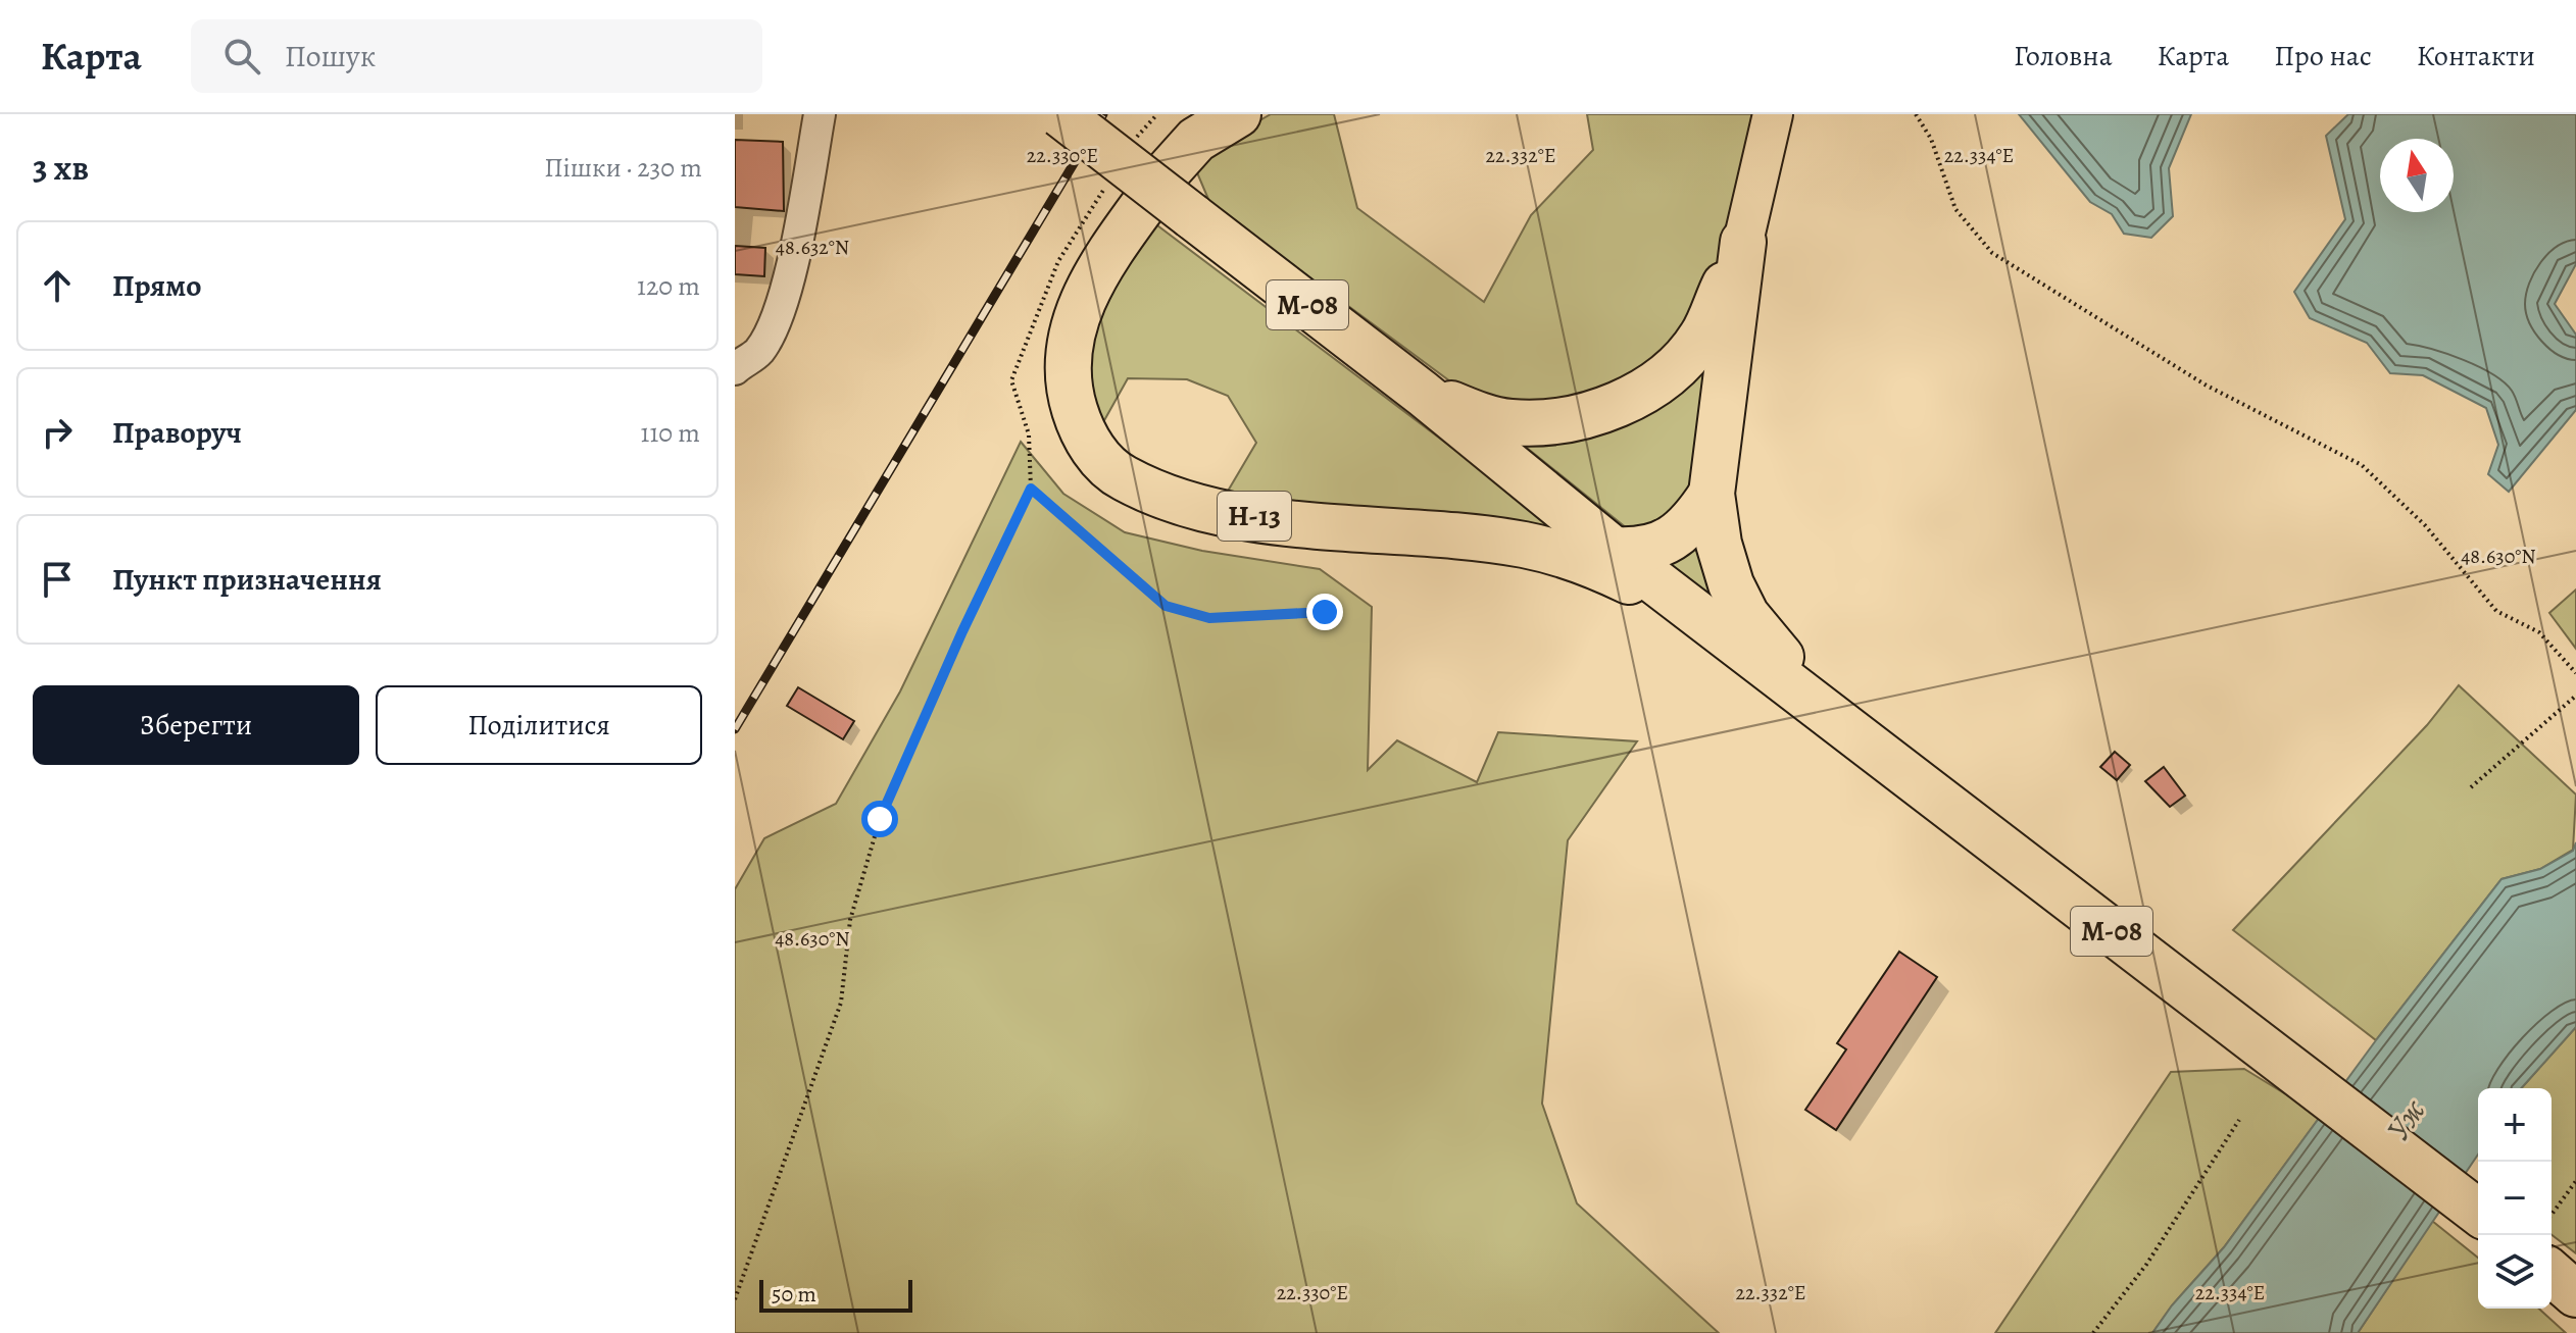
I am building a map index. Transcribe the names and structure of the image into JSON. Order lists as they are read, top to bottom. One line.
{"streets":{"highway":["М-08","Н-13"]},"crossings":[["М-08","Н-13"]],"water":["Уж"],"scale_bar":"50 m","north":"top","page":{"header":"Карта","search":"Пошук","nav":["Головна","Карта","Про нас","Контакти"],"heading":["3 хв","Пішки · 230 m"],"list":[["Прямо","120 m"],["Праворуч","110 m"],"Пункт призначення"],"buttons":["Зберегти","Поділитися"],"map_buttons":["+","−"],"scale":"50 m"},"coordinates":["22.330°E","22.332°E","22.334°E","48.632°N","48.630°N"]}
